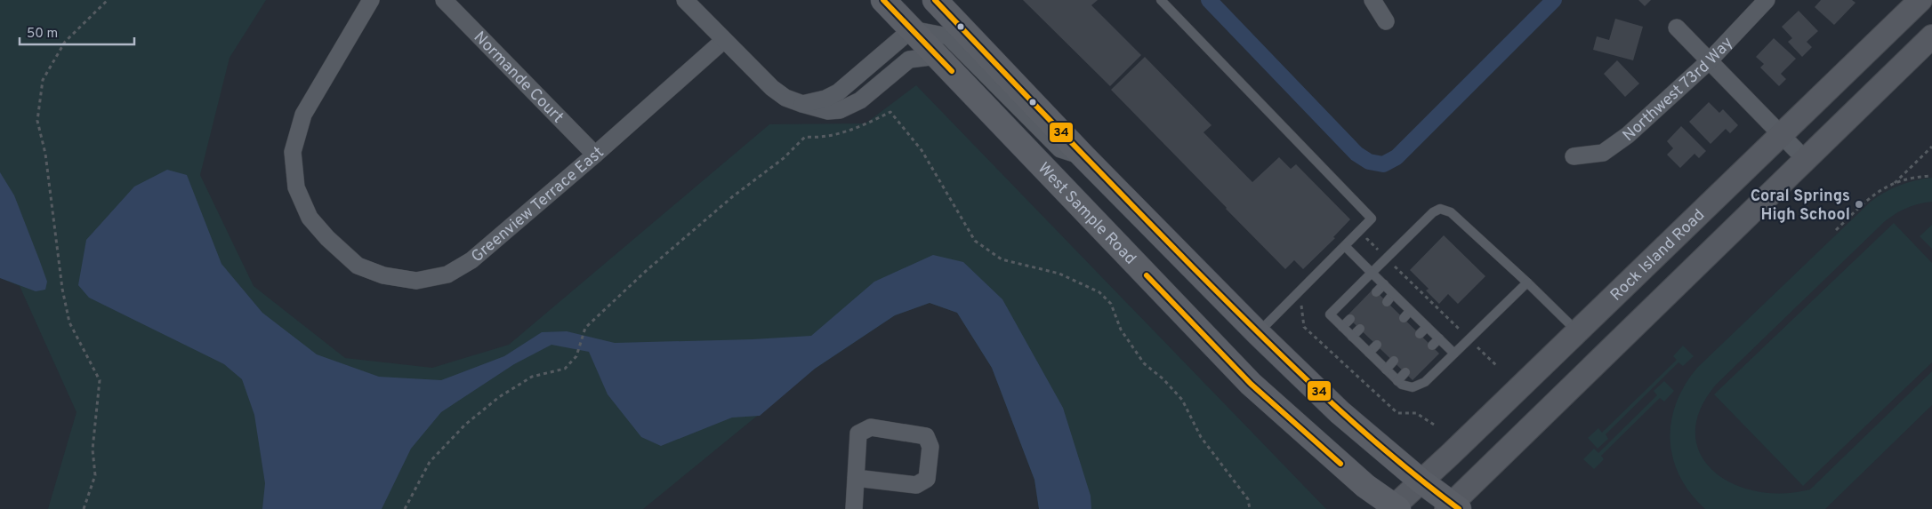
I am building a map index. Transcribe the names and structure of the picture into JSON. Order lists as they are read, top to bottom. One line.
{"streets":{"main road":["West Sample Road","Rock Island Road"],"street":["Normande Court","Northwest 73rd Way","Greenview Terrace East"]},"crossings":[["Normande Court","Greenview Terrace East"],["West Sample Road","Rock Island Road"]],"places":["Coral Springs High School"],"lines":["transit line 34"],"scale_bar":"50 m"}
